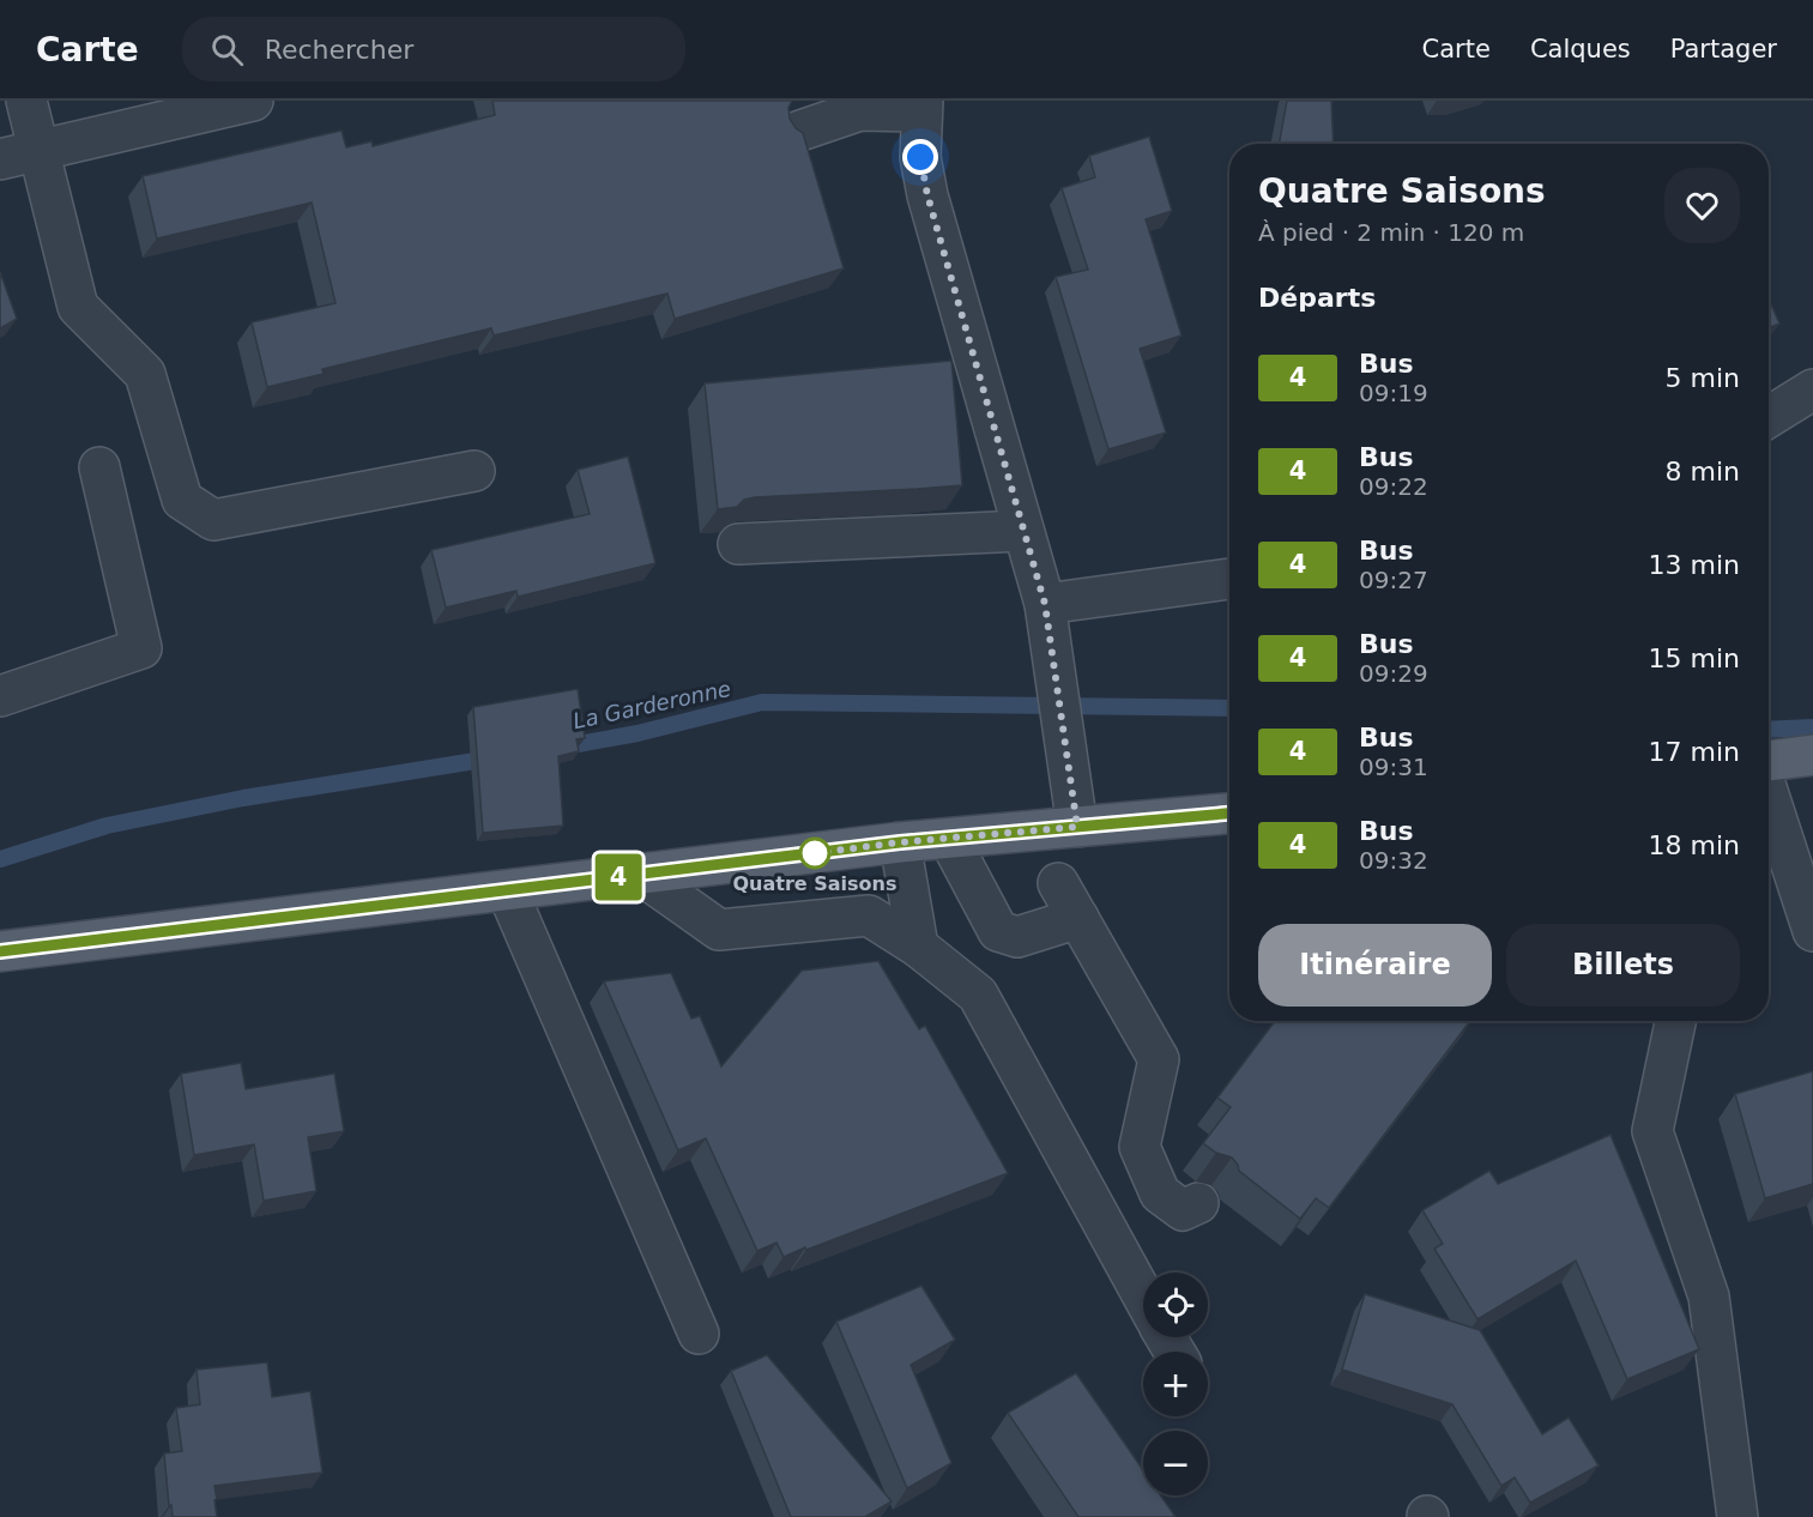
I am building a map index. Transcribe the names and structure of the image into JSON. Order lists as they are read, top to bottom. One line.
{"water":["La Garderonne"],"places":["Quatre Saisons"],"lines":["bus line 4"],"page":{"header":"Carte","search":"Rechercher","nav":["Carte","Calques","Partager"],"on_map":"4","heading":[["Quatre Saisons","À pied · 2 min · 120 m"],"Départs"],"list":[{"mark":"4","name":"Bus","note":"09:19","value":"5 min"},{"mark":"4","name":"Bus","note":"09:22","value":"8 min"},{"mark":"4","name":"Bus","note":"09:27","value":"13 min"},{"mark":"4","name":"Bus","note":"09:29","value":"15 min"},{"mark":"4","name":"Bus","note":"09:31","value":"17 min"},{"mark":"4","name":"Bus","note":"09:32","value":"18 min"}],"buttons":["Itinéraire","Billets"],"map_buttons":["+","−"]}}
